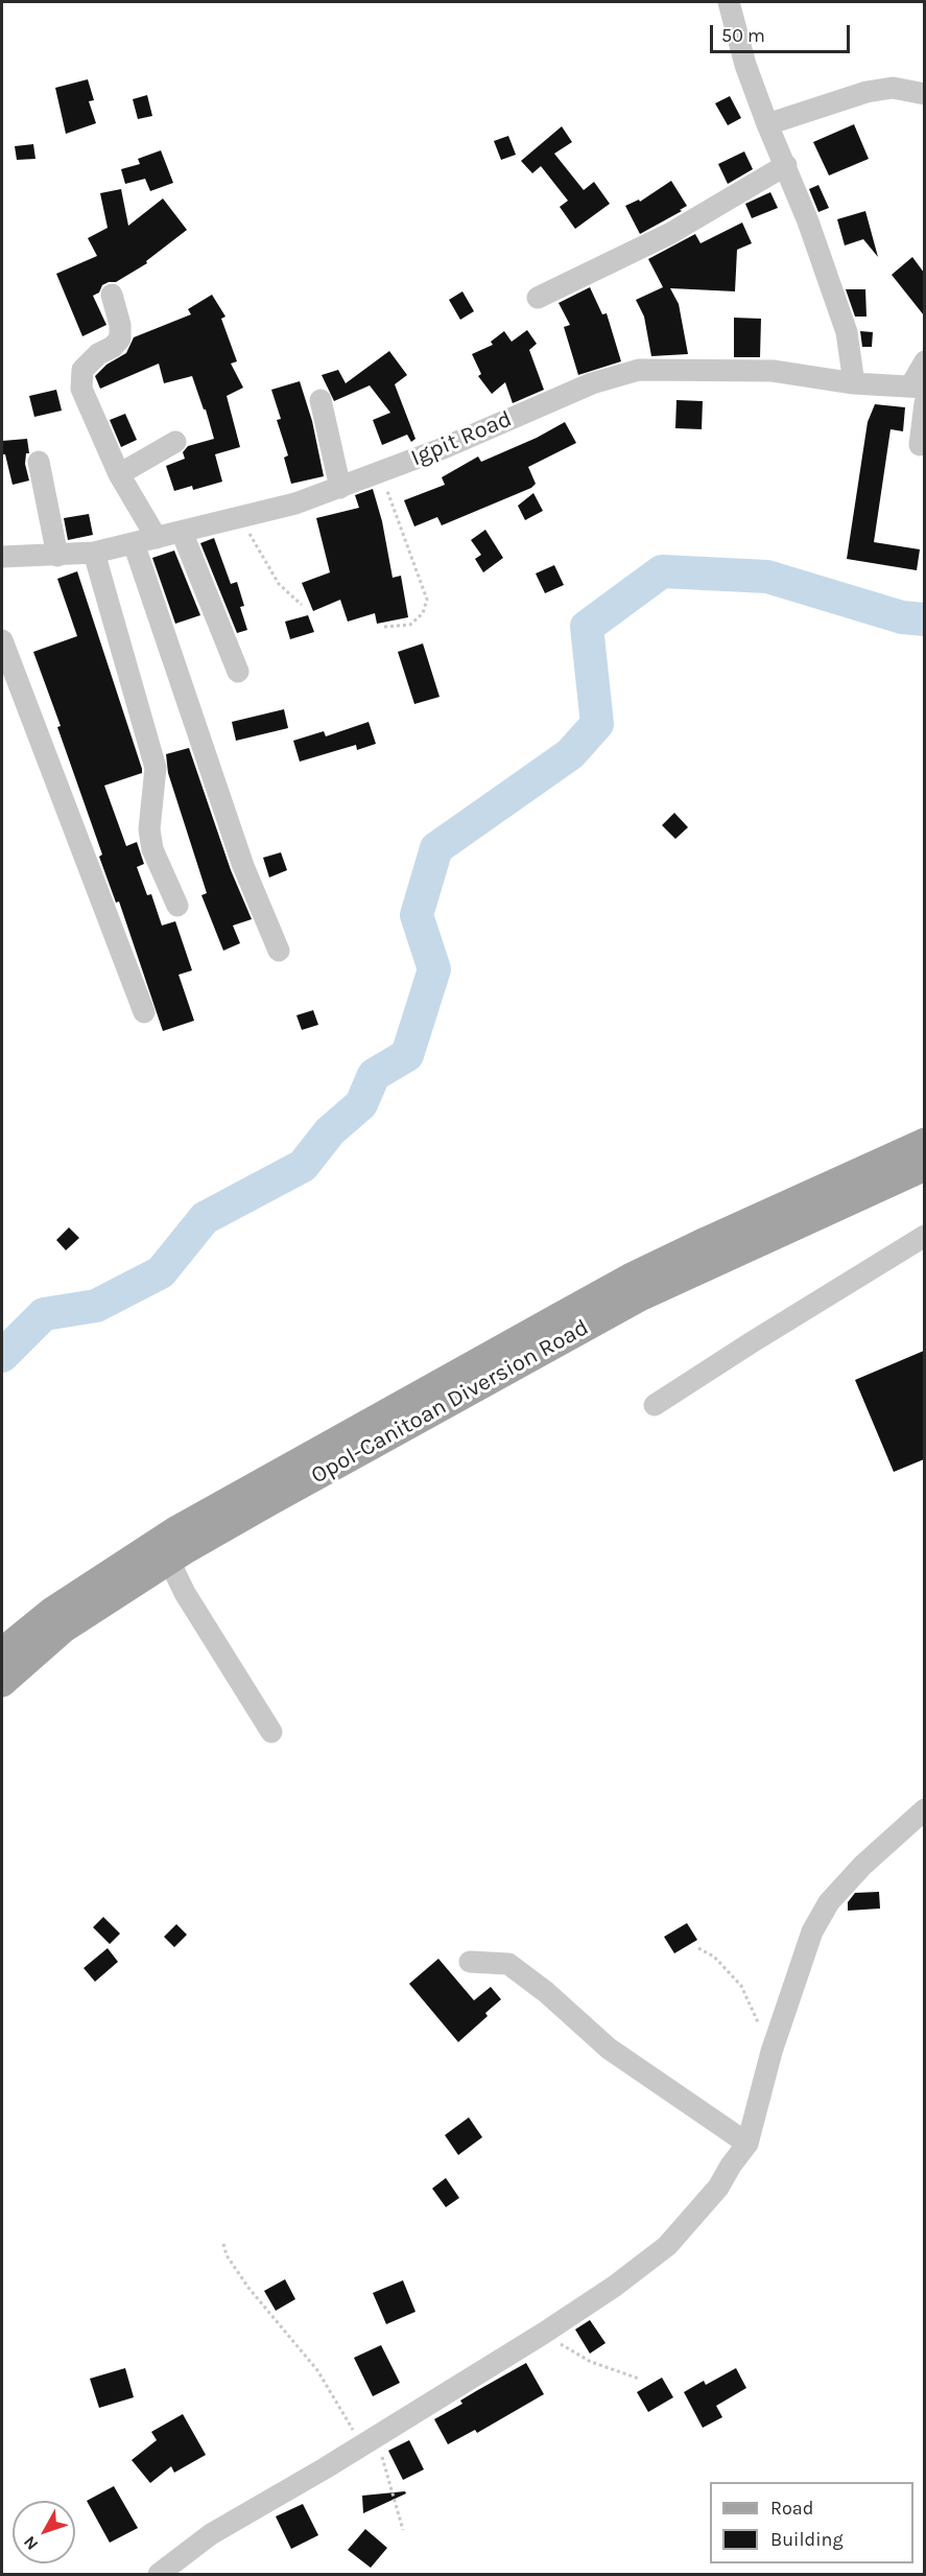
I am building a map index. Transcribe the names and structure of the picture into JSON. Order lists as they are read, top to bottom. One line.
{"streets":{"main road":["Opol-Canitoan Diversion Road"],"street":["Igpit Road"]},"legend":["Road","Building"],"scale_bar":"50 m","north":"bottom left"}
